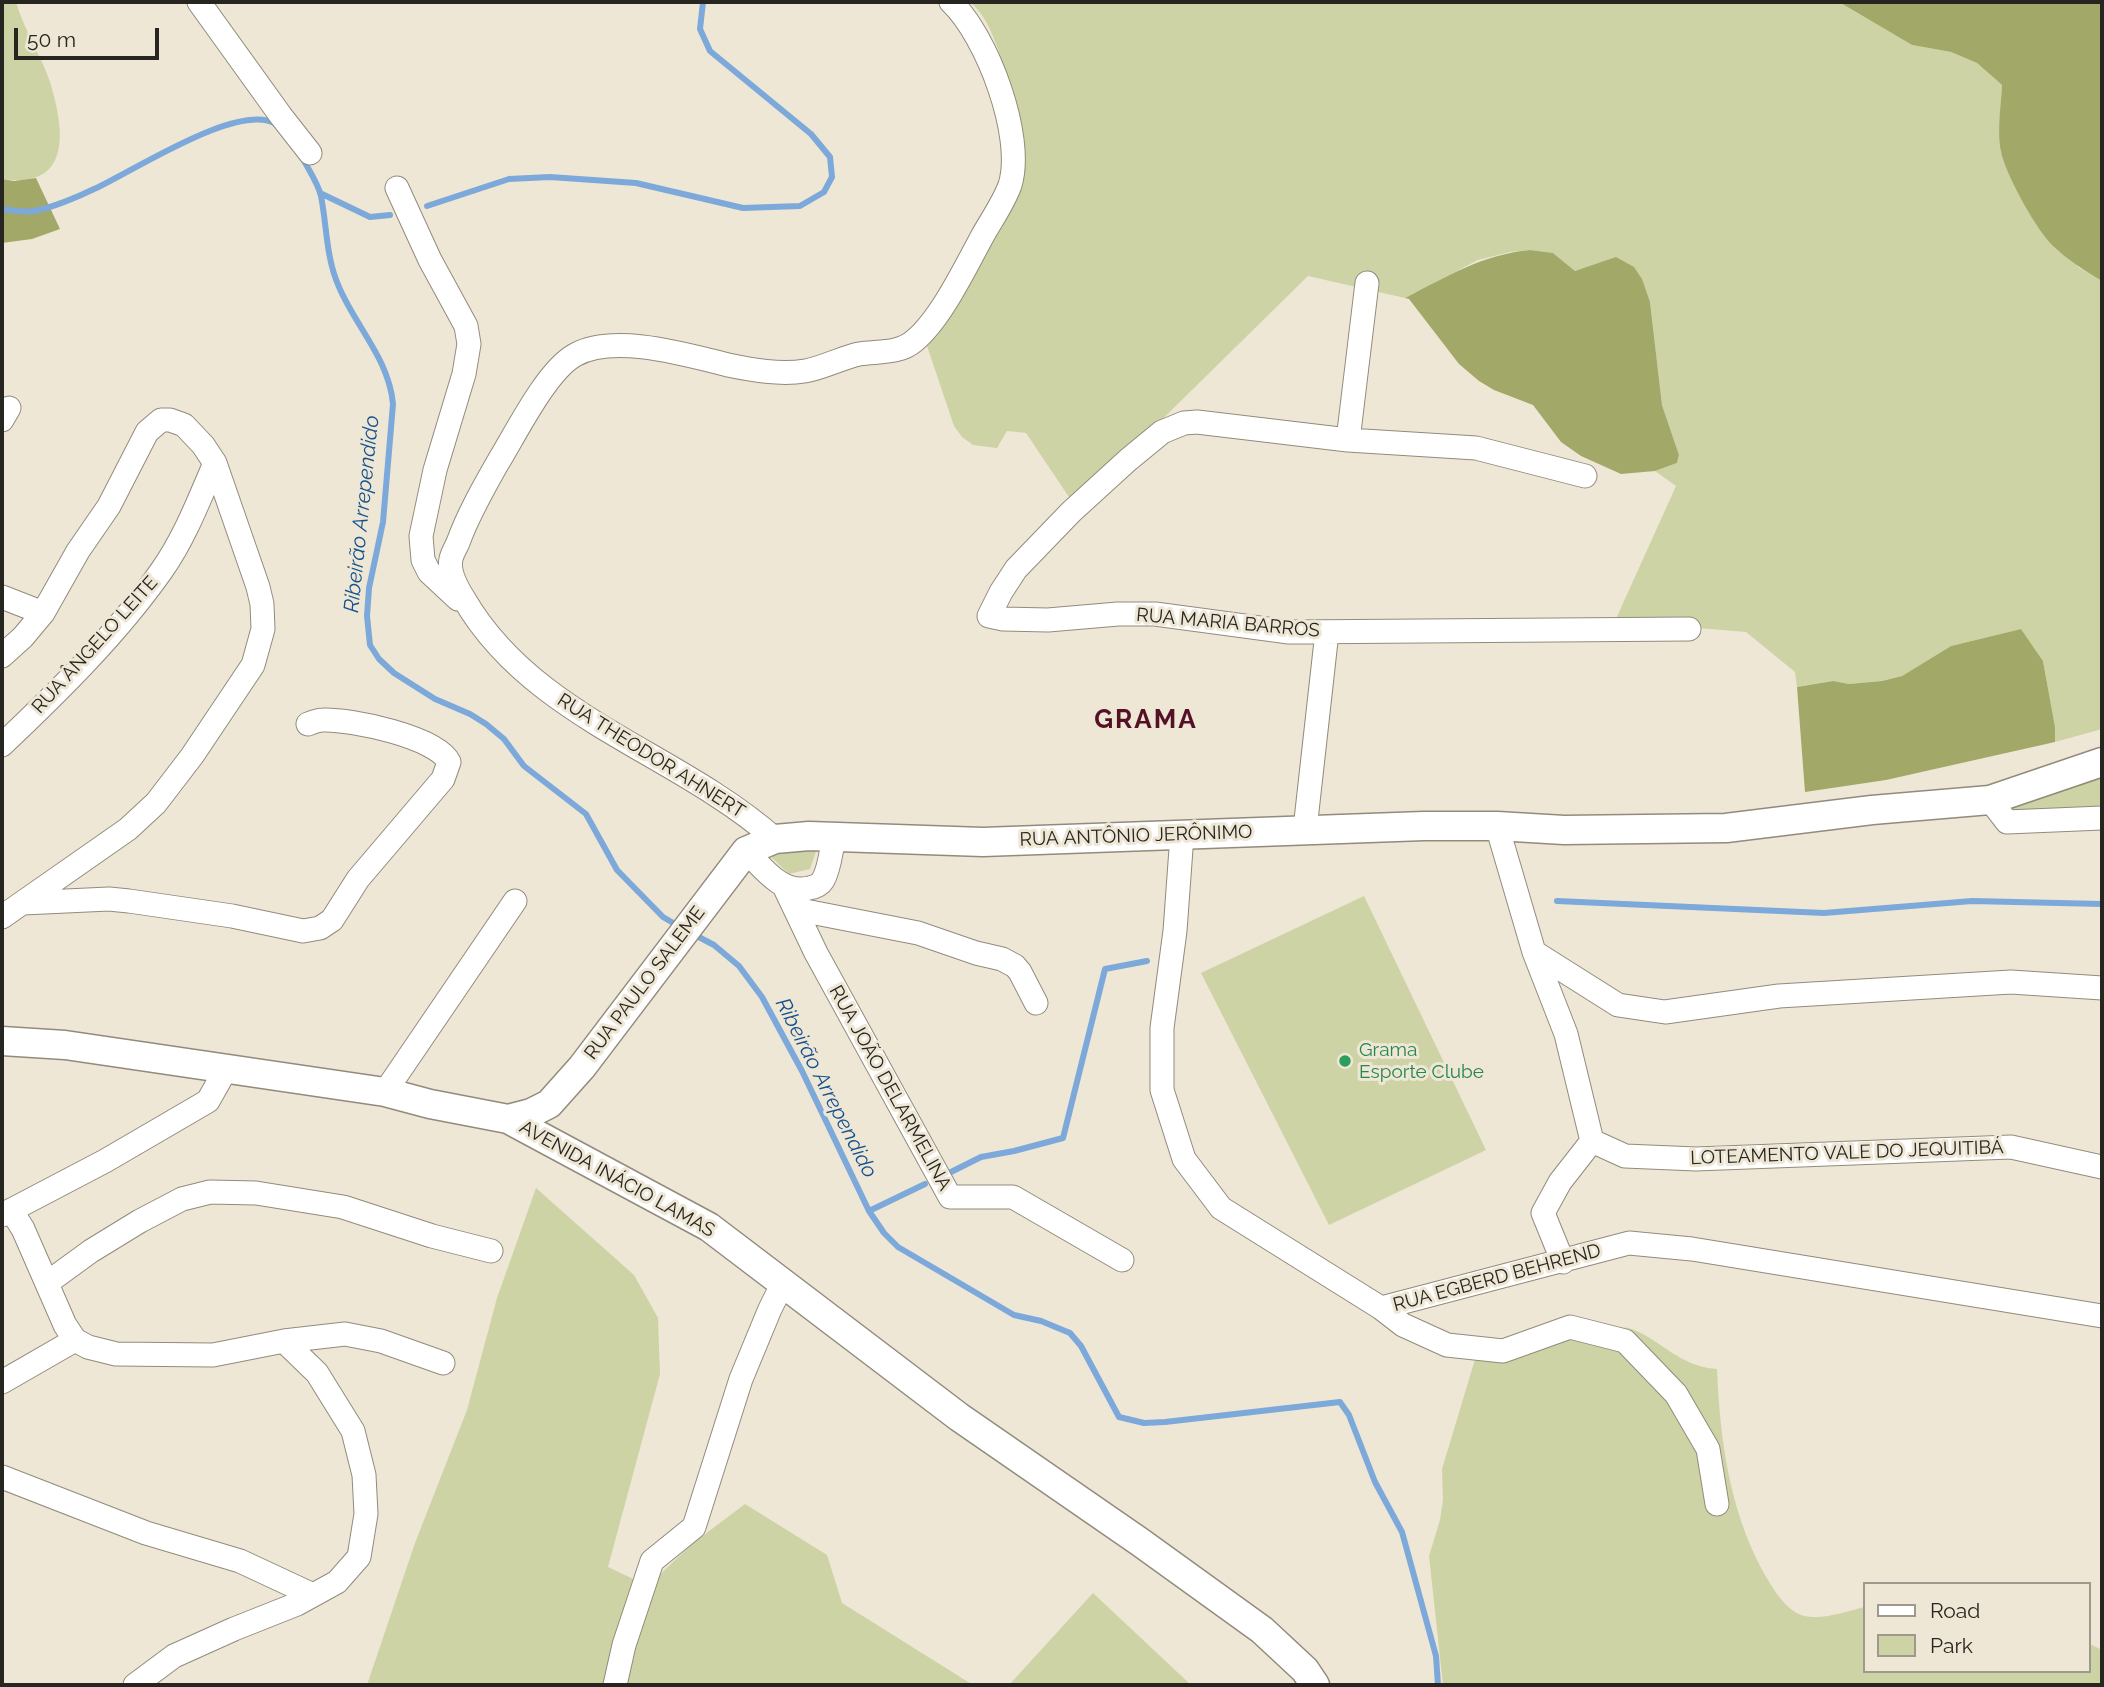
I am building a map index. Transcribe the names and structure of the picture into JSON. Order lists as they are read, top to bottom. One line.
{"streets":{"main road":["RUA ANTÔNIO JERÔNIMO","RUA PAULO SALEME","AVENIDA INÁCIO LAMAS"],"street":["RUA MARIA BARROS","RUA ÂNGELO LEITE","RUA THEODOR AHNERT","RUA JOÃO DELARMELINA","LOTEAMENTO VALE DO JEQUITIBÁ","RUA EGBERD BEHREND"]},"crossings":[["RUA THEODOR AHNERT","RUA ANTÔNIO JERÔNIMO"],["RUA THEODOR AHNERT","RUA PAULO SALEME"],["RUA ANTÔNIO JERÔNIMO","RUA PAULO SALEME"],["RUA ANTÔNIO JERÔNIMO","RUA EGBERD BEHREND"],["RUA PAULO SALEME","AVENIDA INÁCIO LAMAS"]],"districts":["GRAMA"],"water":["Ribeirão Arrependido"],"places":["Grama Esporte Clube"],"legend":["Road","Park"],"scale_bar":"50 m"}
